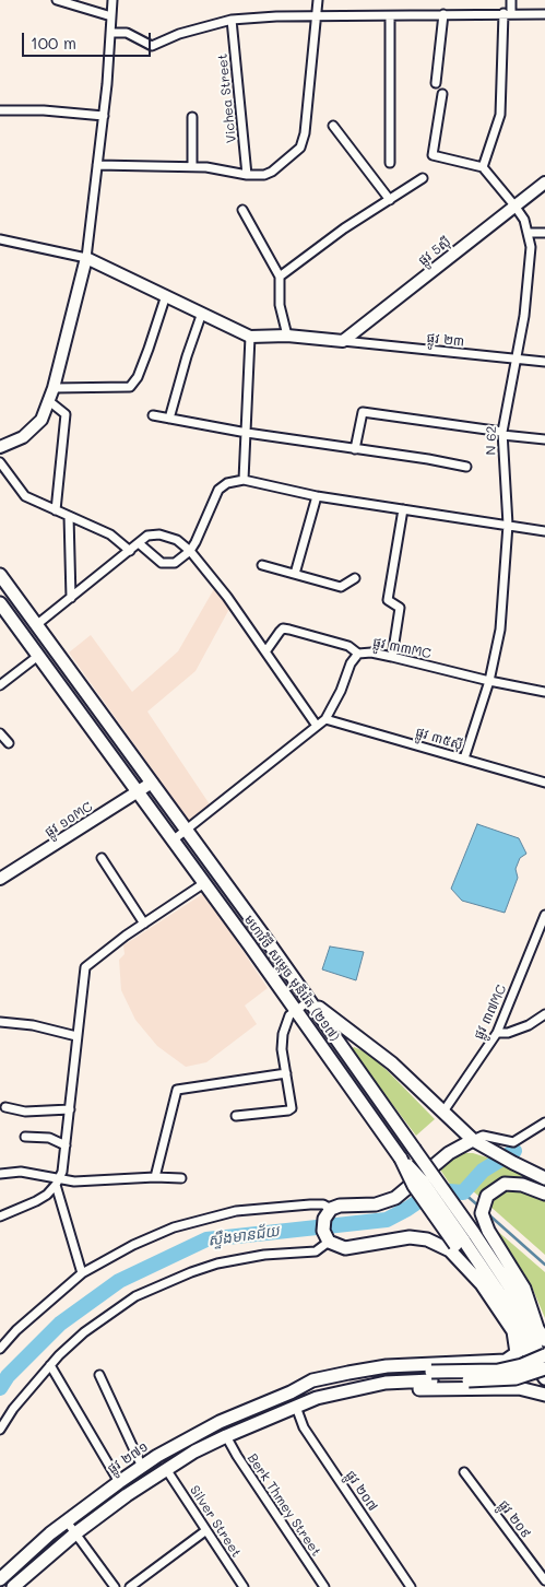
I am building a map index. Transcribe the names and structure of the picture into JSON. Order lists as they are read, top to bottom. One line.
{"streets":{"main road":["មហាវិថី សម្តេច មុនីរ៉េត (២១៧)","ផ្លូវ ២៧១"],"street":["Vichea Street","ផ្លូវ 5ស៊ី","ផ្លូវ ២៣","N 62","ផ្លូវ ៣៣MC","ផ្លូវ ៣៥ស៊ី","ផ្លូវ ១០MC","ផ្លូវ ៣៧MC","ផ្លូវ ២០៧","Berk Thmey Street","ផ្លូវ ២០៩","Silver Street"]},"crossings":[["ផ្លូវ 5ស៊ី","ផ្លូវ ២៣"],["ផ្លូវ 5ស៊ី","N 62"],["ផ្លូវ ២៣","N 62"],["N 62","ផ្លូវ ៣៣MC"],["N 62","ផ្លូវ ៣៥ស៊ី"],["ផ្លូវ ១០MC","មហាវិថី សម្តេច មុនីរ៉េត (២១៧)"]],"water":["ស្ទឹងមានជ័យ"],"scale_bar":"100 m"}
